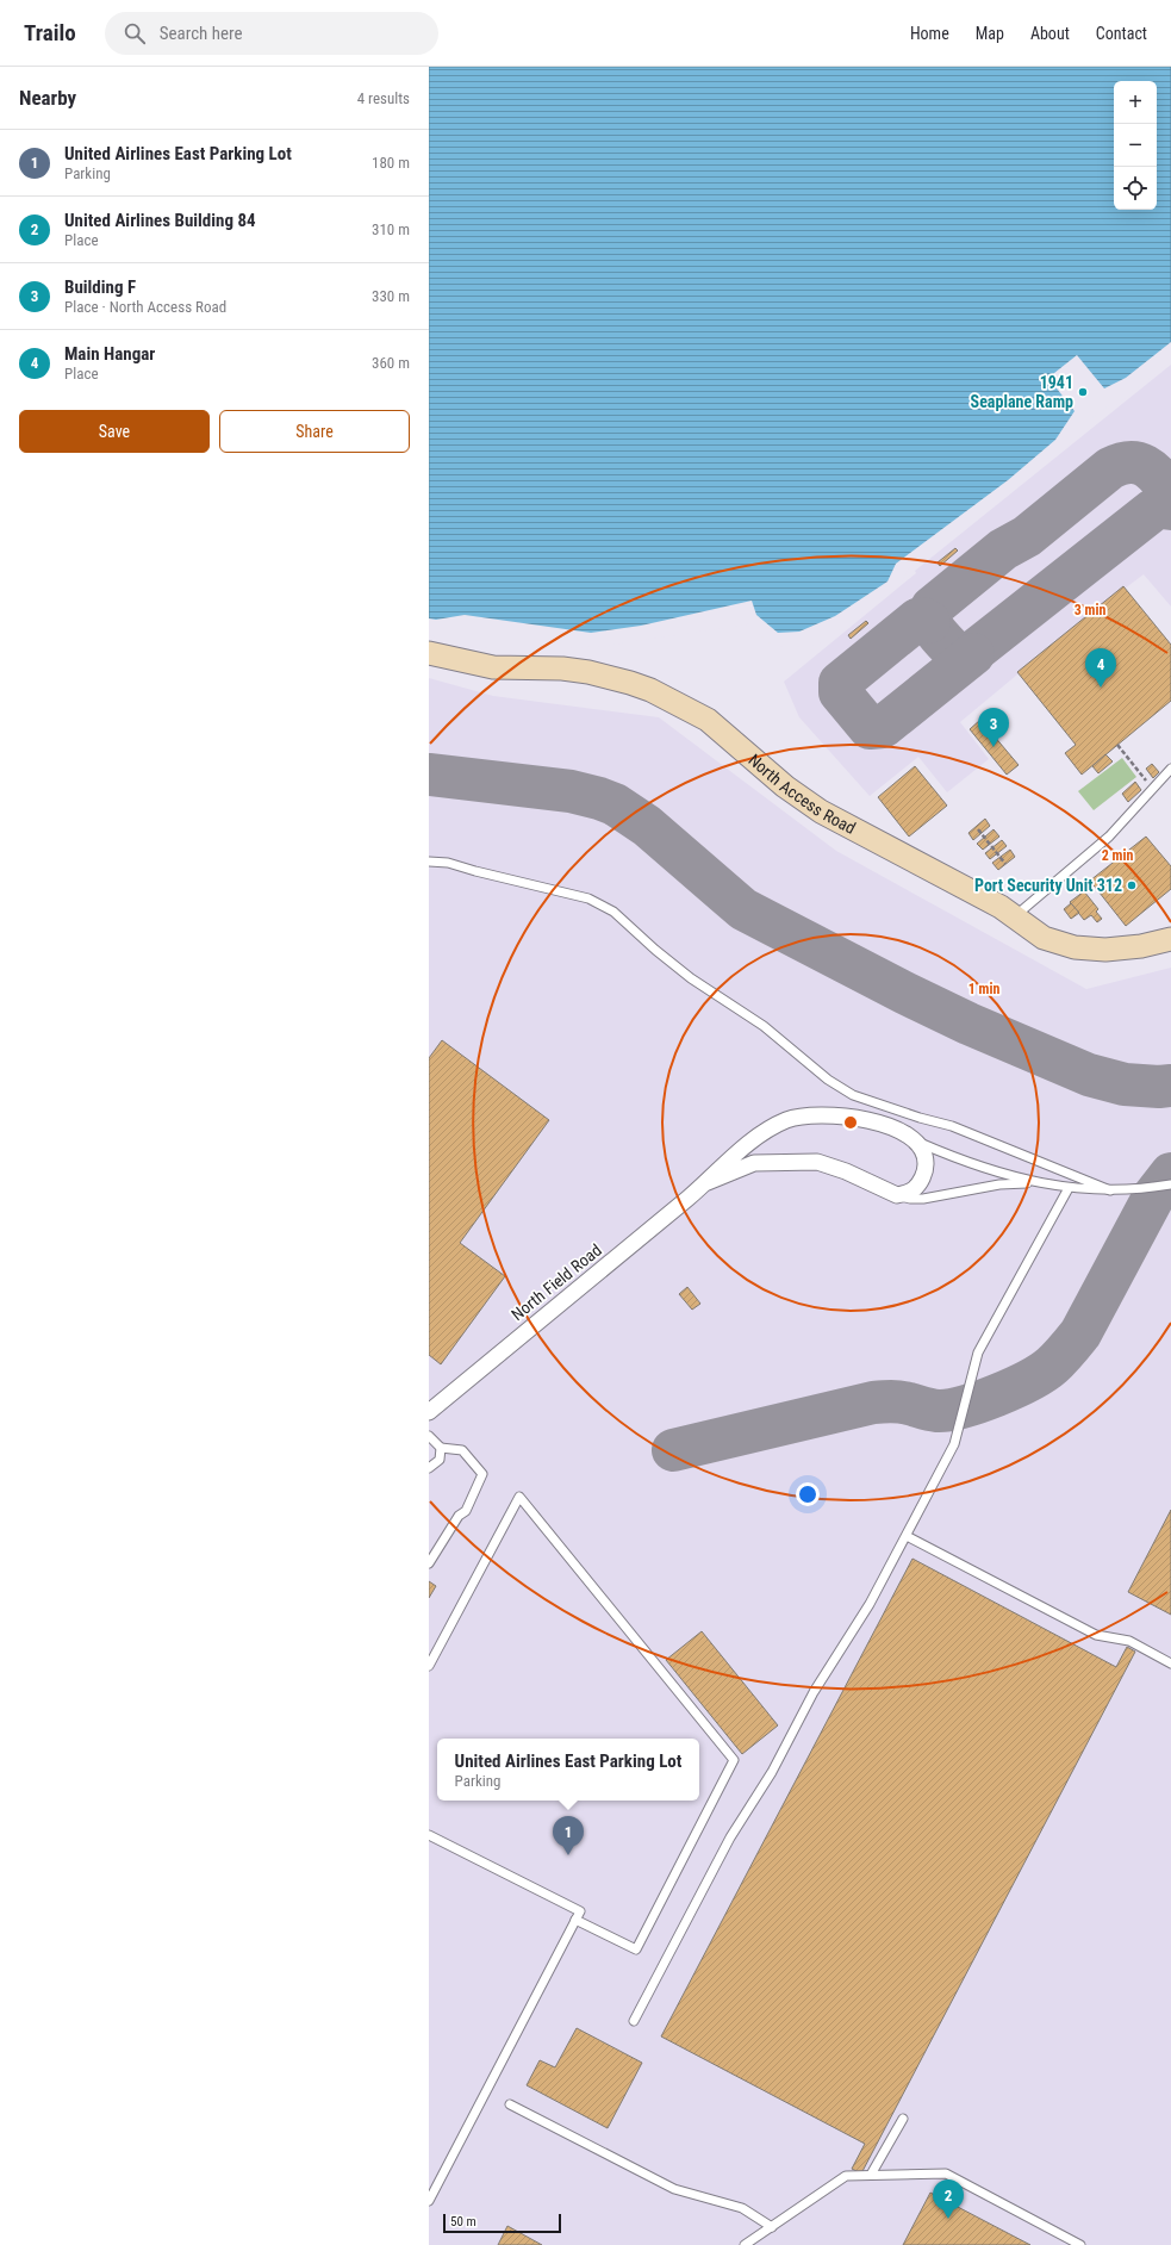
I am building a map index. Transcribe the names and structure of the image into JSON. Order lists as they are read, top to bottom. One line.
{"streets":{"street":["North Access Road","North Field Road"]},"places":["1941 Seaplane Ramp","Port Security Unit 312"],"scale_bar":"50 m","page":{"header":"Trailo","search":"Search here","nav":["Home","Map","About","Contact"],"heading":["Nearby","4 results"],"map_buttons":["+","−"],"list":[{"mark":"1","name":"United Airlines East Parking Lot","note":"Parking","value":"180 m"},{"mark":"2","name":"United Airlines Building 84","note":"Place","value":"310 m"},{"mark":"3","name":"Building F","note":"Place · North Access Road","value":"330 m"},{"mark":"4","name":"Main Hangar","note":"Place","value":"360 m"}],"buttons":["Save","Share"],"pins":["4","3","1","2"],"popup":["United Airlines East Parking Lot","Parking"],"scale":"50 m"},"rings":["3 min","2 min","1 min"]}
